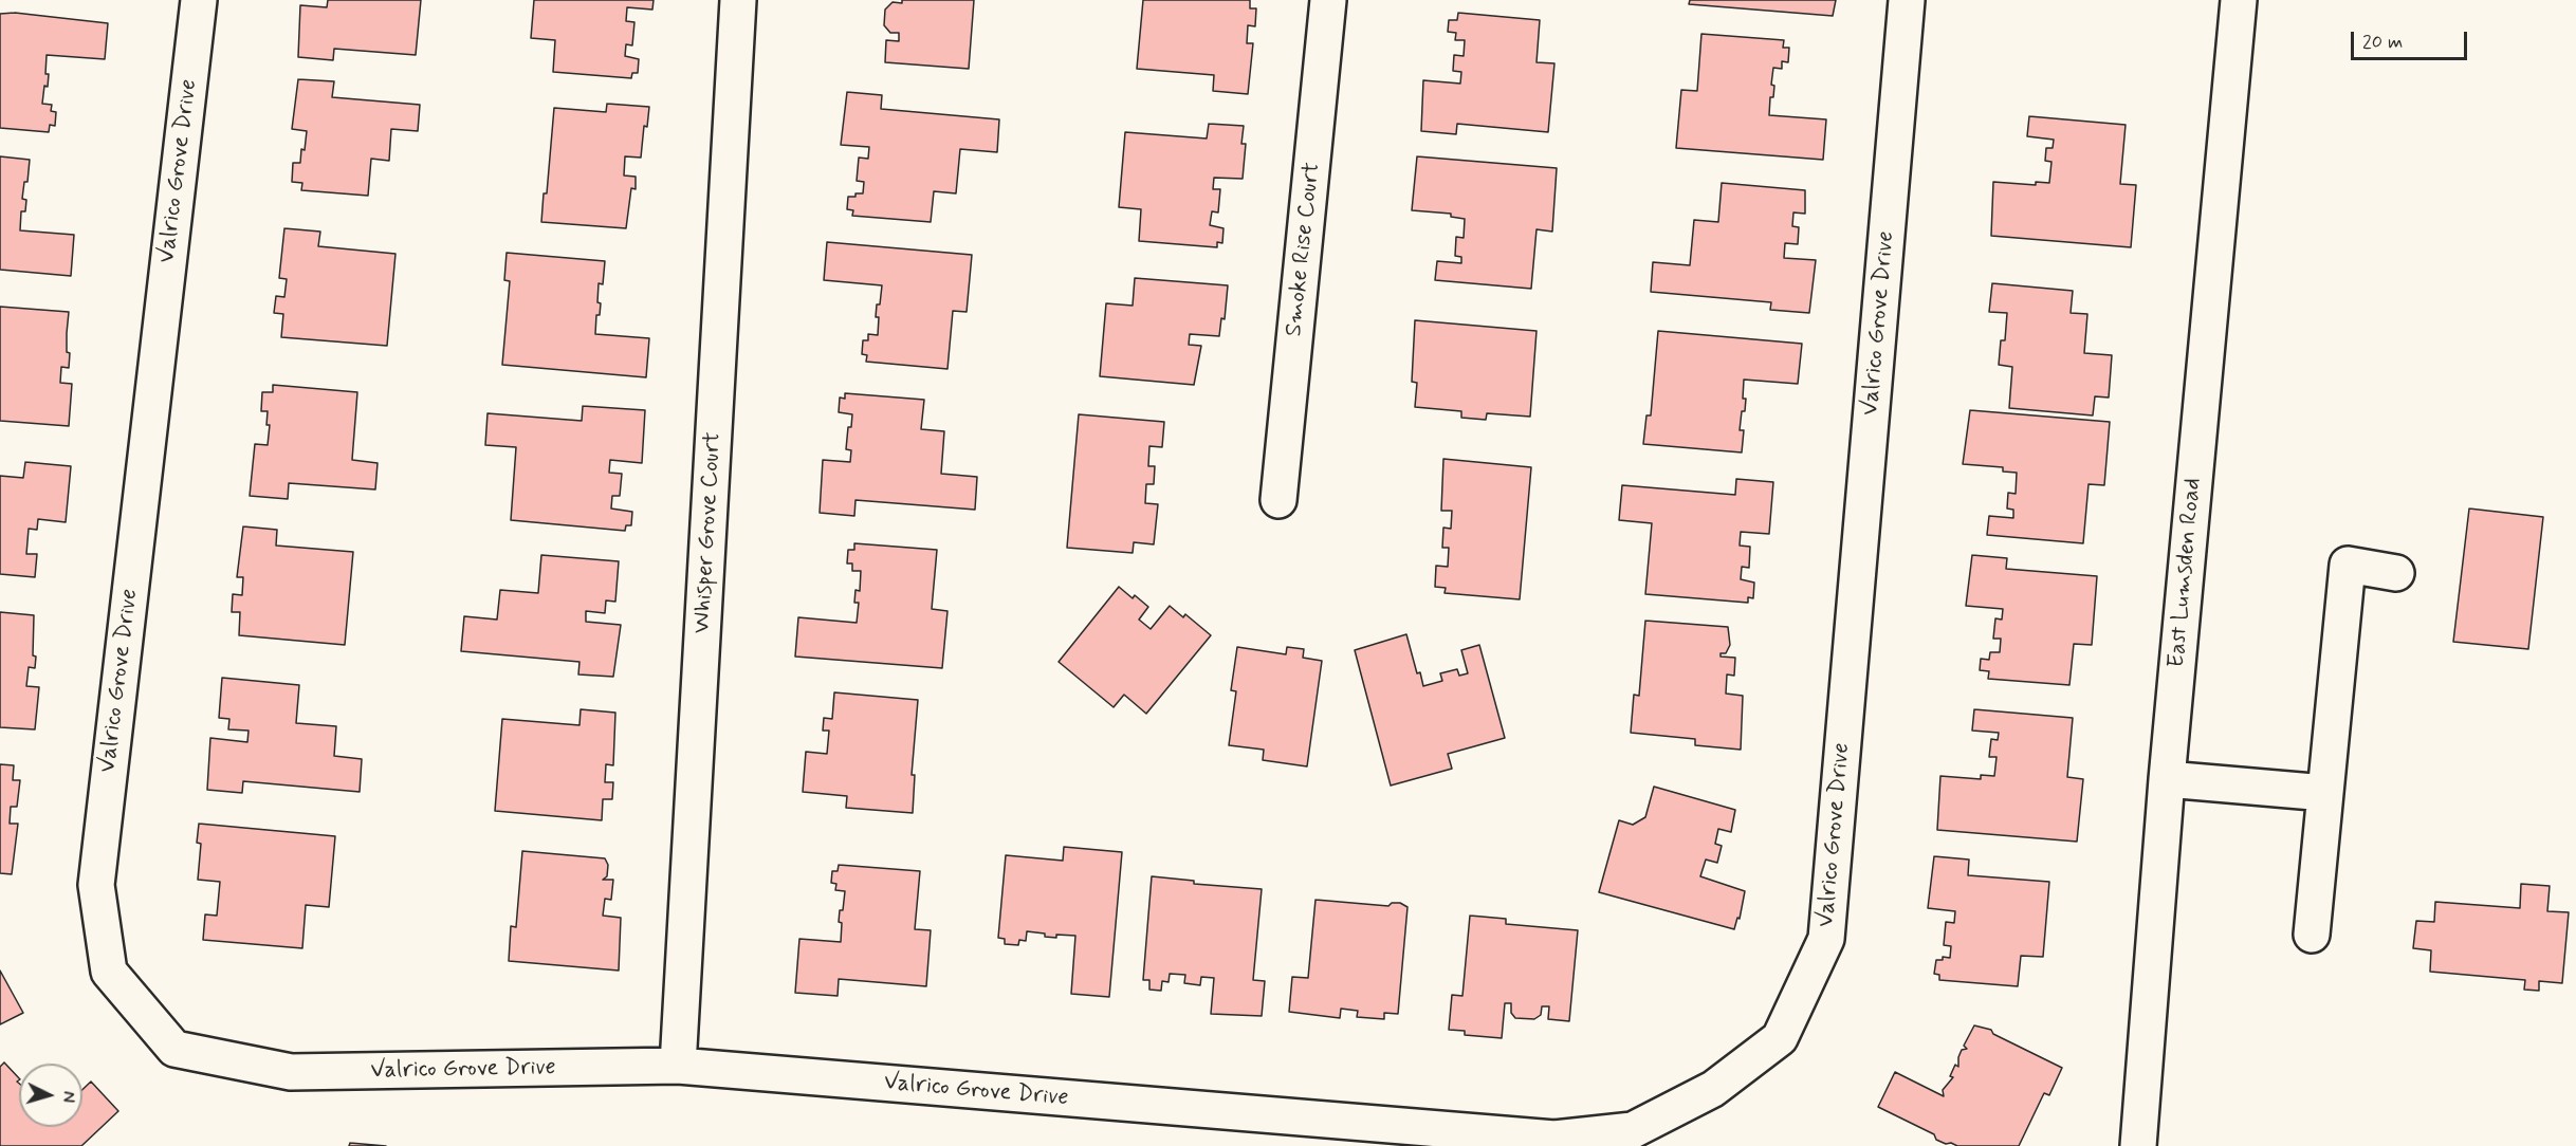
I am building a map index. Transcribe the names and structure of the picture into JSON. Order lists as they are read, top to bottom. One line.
{"streets":{"street":["Valrico Grove Drive","Smoke Rise Court","Whisper Grove Court","East Lumsden Road"]},"crossings":[["Valrico Grove Drive","Whisper Grove Court"]],"scale_bar":"20 m","north":"right"}
